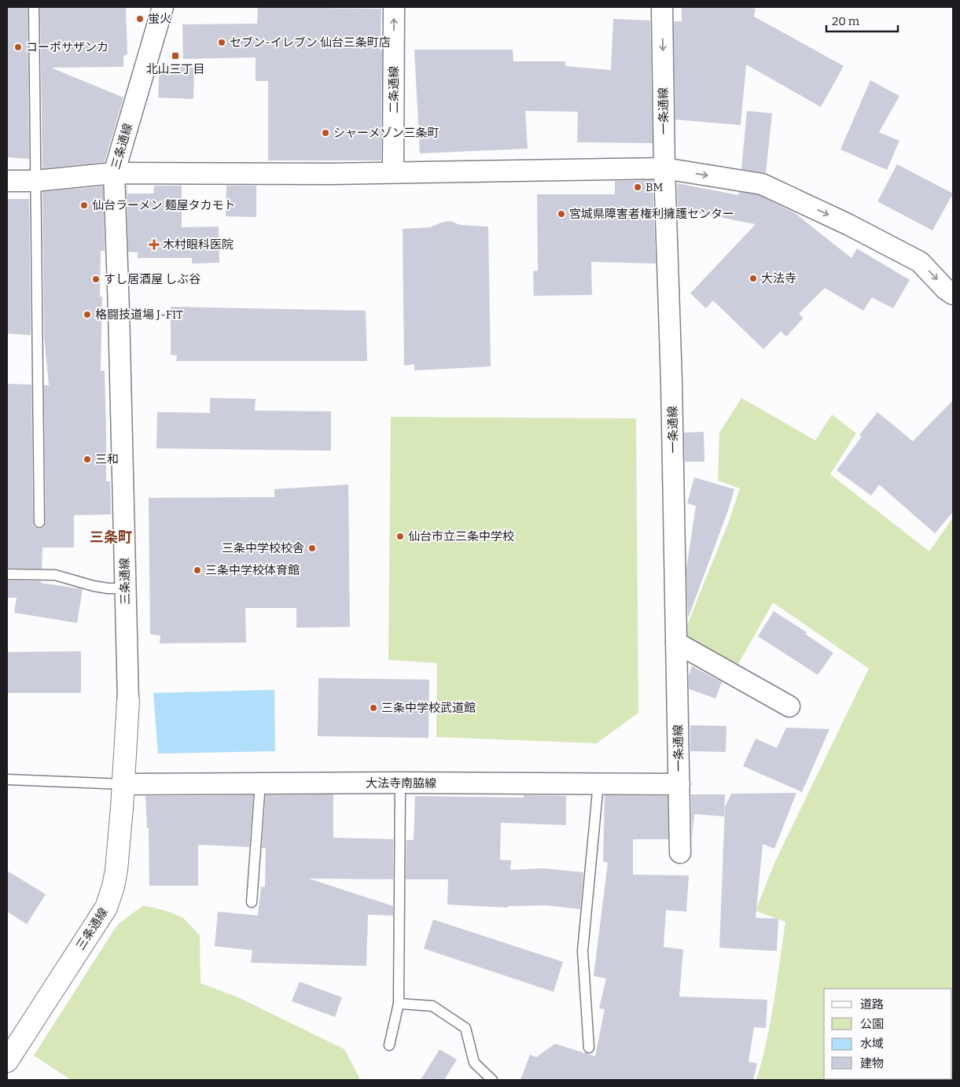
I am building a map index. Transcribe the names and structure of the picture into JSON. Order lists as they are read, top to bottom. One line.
{"streets":{"street":["二条通線","一条通線","三条通線","大法寺南脇線"]},"crossings":[["一条通線","大法寺南脇線"],["三条通線","大法寺南脇線"]],"one_way":["二条通線"],"districts":["三条町"],"places":{"other":["蛍火","セブン-イレブン 仙台三条町店","コーポサザンカ","シャーメゾン三条町","BM","仙台ラーメン 麺屋タカモト","宮城県障害者権利擁護センター","大法寺","すし居酒屋 しぶ谷","格闘技道場 J-FIT","三和","仙台市立三条中学校","三条中学校校舎","三条中学校体育館","三条中学校武道館"],"transit":["北山三丁目"],"health":["木村眼科医院"]},"legend":["道路","公園","水域","建物"],"scale_bar":"20 m"}
